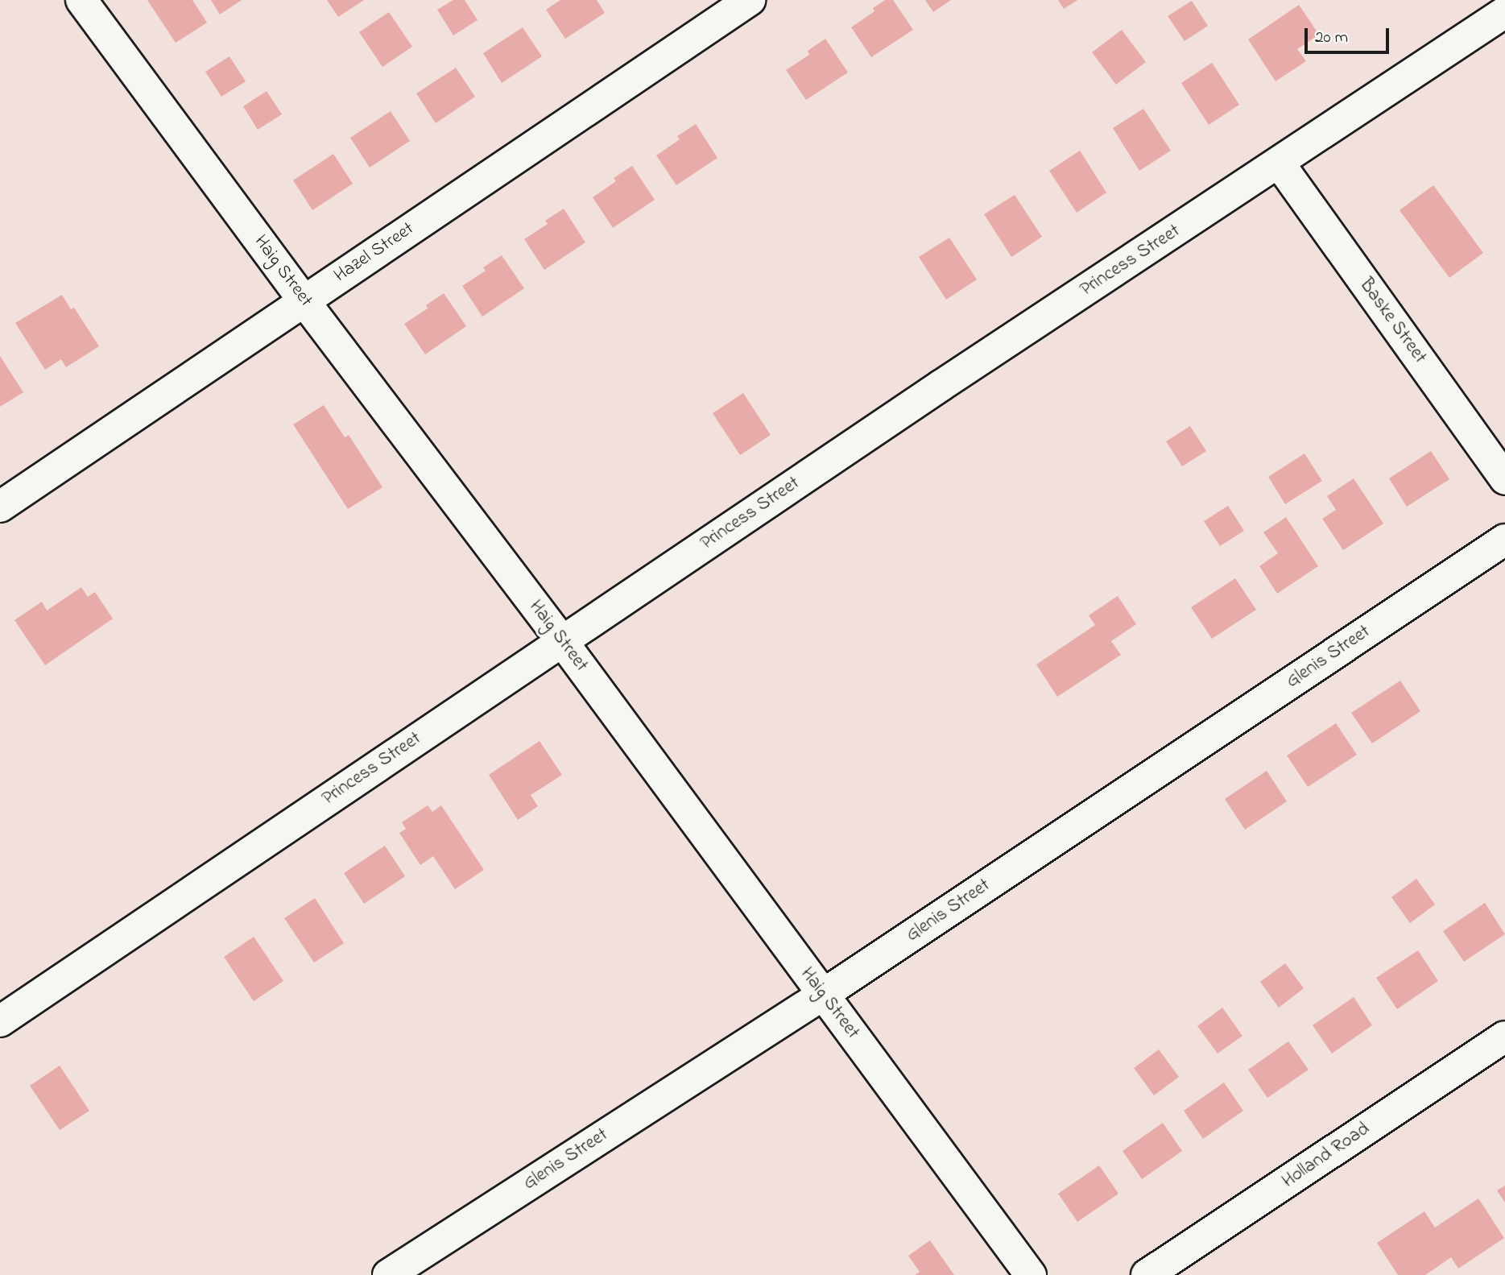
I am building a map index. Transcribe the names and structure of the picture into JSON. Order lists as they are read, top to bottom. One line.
{"streets":{"street":["Hazel Street","Princess Street","Haig Street","Baske Street","Glenis Street","Holland Road"]},"crossings":[["Hazel Street","Haig Street"],["Princess Street","Haig Street"],["Princess Street","Baske Street"],["Haig Street","Glenis Street"]],"scale_bar":"20 m"}
